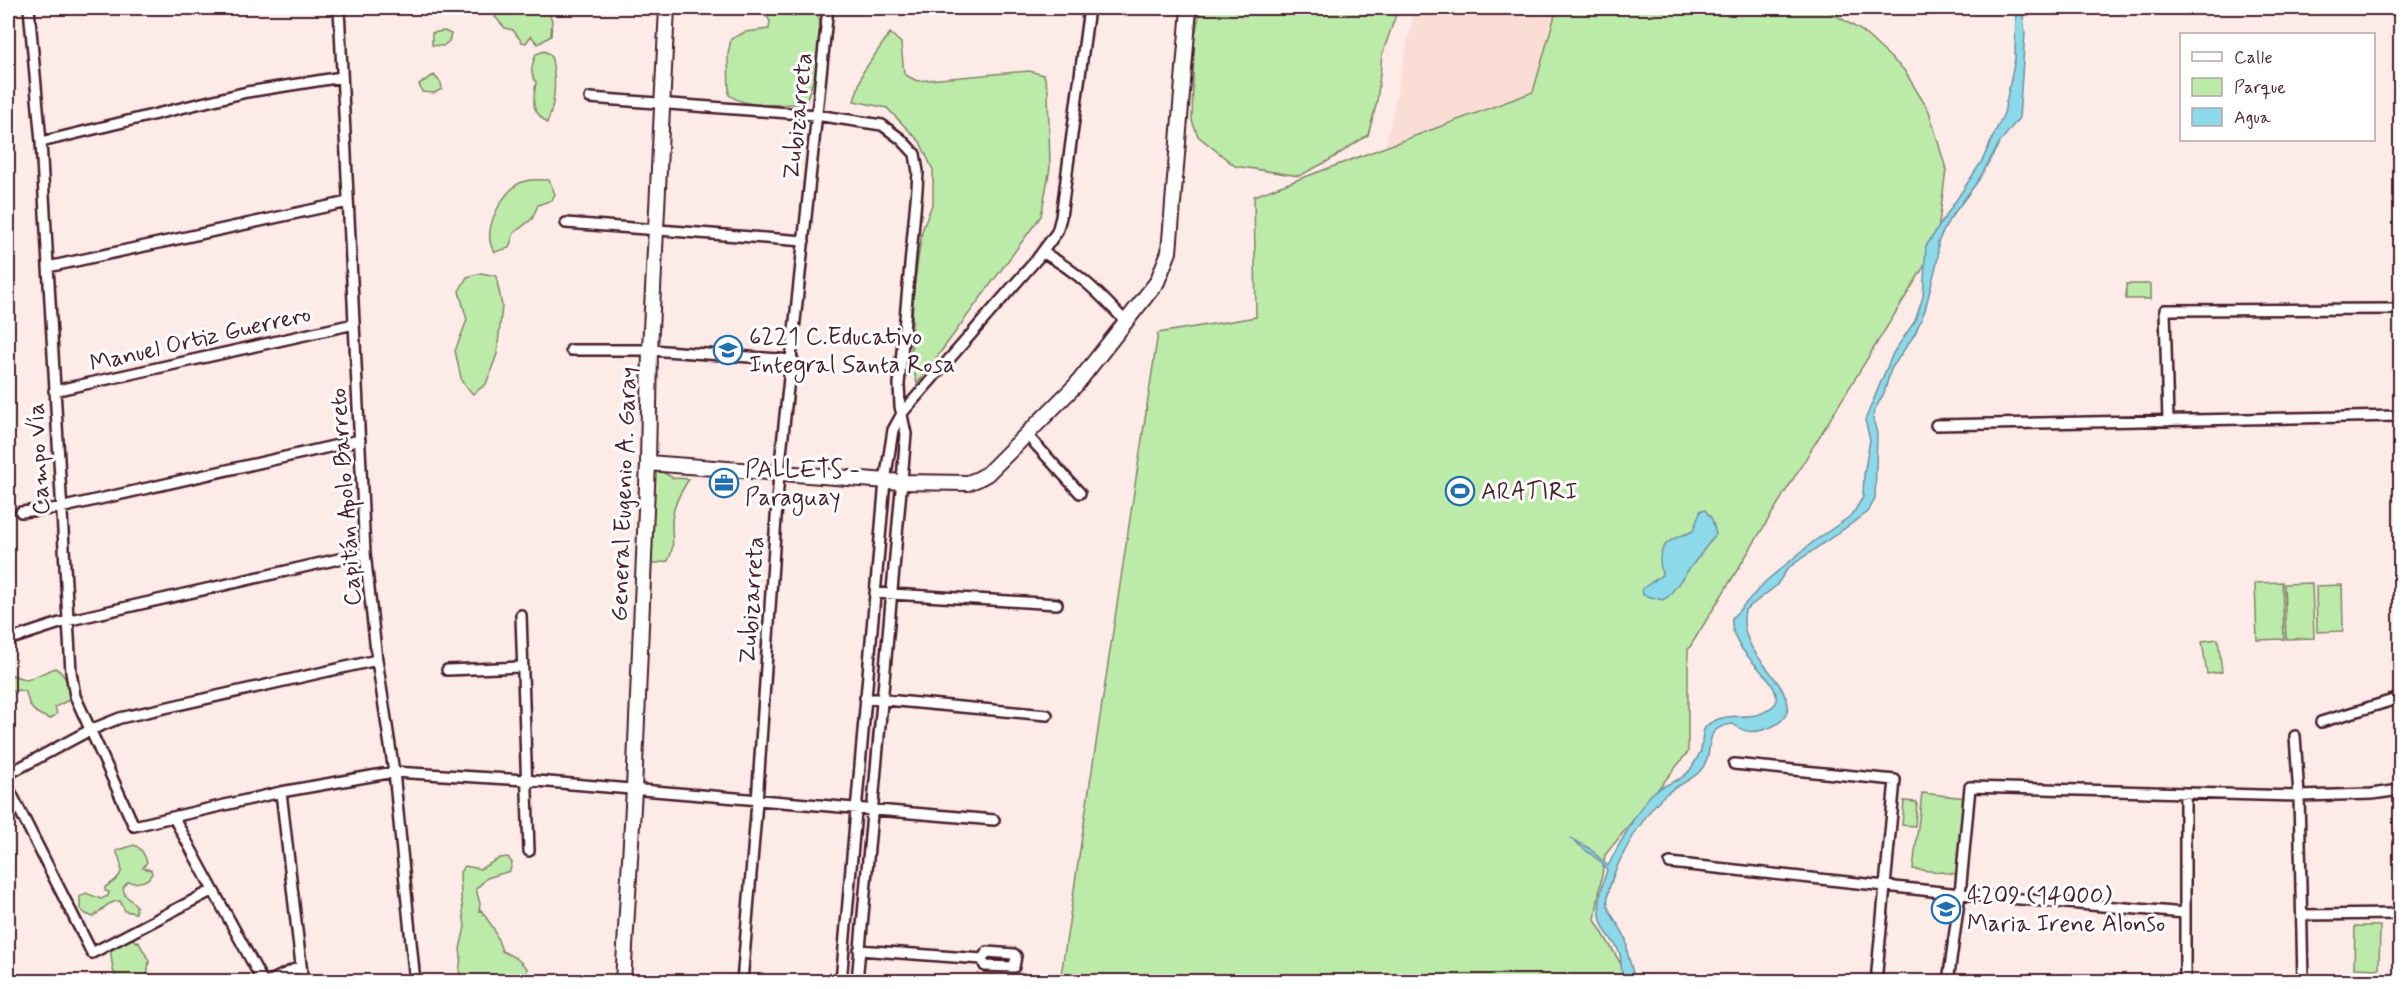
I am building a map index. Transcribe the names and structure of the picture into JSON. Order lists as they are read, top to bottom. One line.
{"streets":{"street":["Zubizarreta","Manuel Ortiz Guerrero","Campo Vía","General Eugenio A. Garay","Capitán Apolo Barreto"]},"crossings":[["Manuel Ortiz Guerrero","Campo Vía"],["Manuel Ortiz Guerrero","Capitán Apolo Barreto"]],"places":{"school or university":["6221 C.Educativo Integral Santa Rosa","4209 (14000) Maria Irene Alonso"],"office":["PALLETS - Paraguay"],"sports":["ARATIRI"]},"legend":["Calle","Parque","Agua"]}
